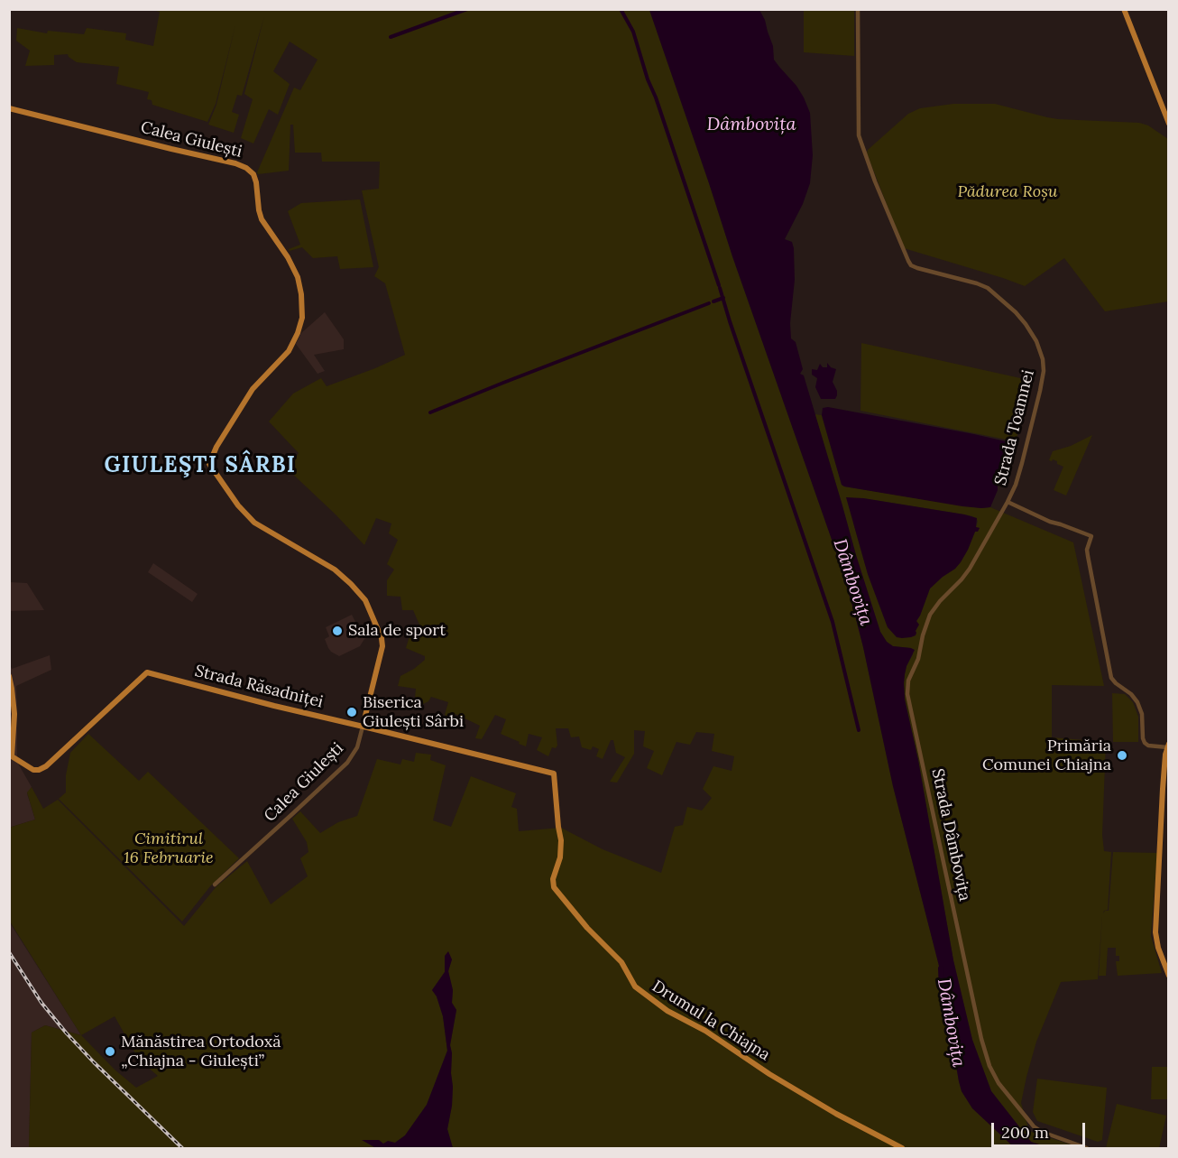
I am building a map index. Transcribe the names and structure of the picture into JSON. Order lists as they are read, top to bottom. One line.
{"streets":{"main road":["Calea Giulești","Strada Răsadniței","Drumul la Chiajna"],"street":["Strada Toamnei","Strada Dâmbovița"]},"crossings":[["Calea Giulești","Strada Răsadniței"],["Strada Toamnei","Strada Dâmbovița"],["Strada Răsadniței","Drumul la Chiajna"]],"districts":["GIULEŞTI SÂRBI"],"water":["Dâmbovița"],"parks":["Pădurea Roșu","Cimitirul 16 Februarie"],"places":["Sala de sport","Biserica Giulești Sârbi","Primăria Comunei Chiajna","Mănăstirea Ortodoxă „Chiajna - Giulești”"],"scale_bar":"200 m"}
